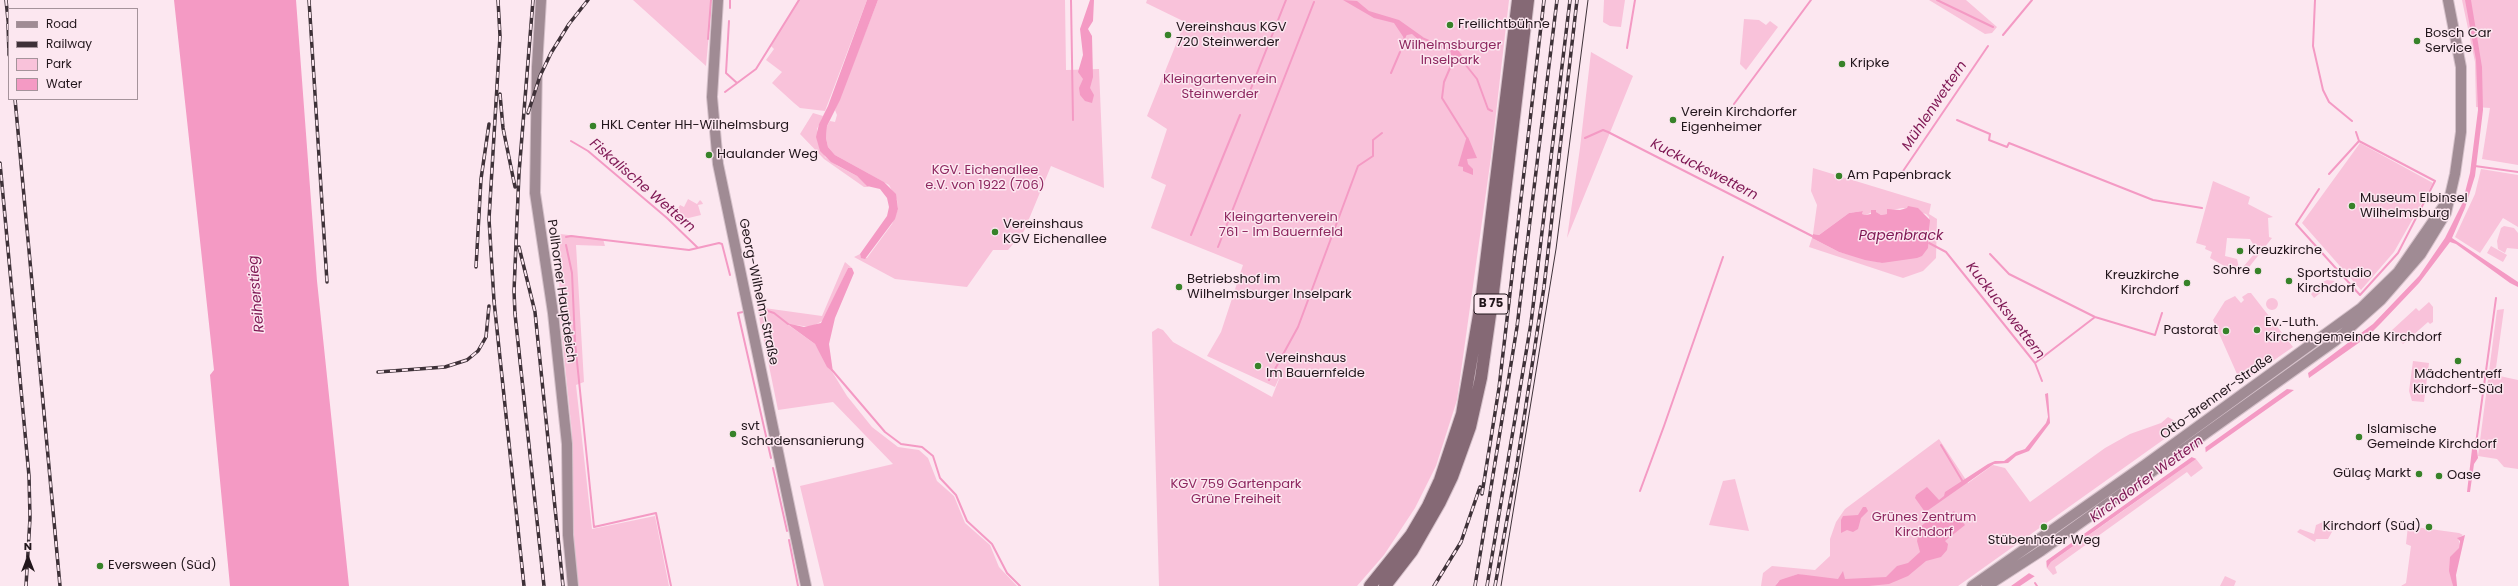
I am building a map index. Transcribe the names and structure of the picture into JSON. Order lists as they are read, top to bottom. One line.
{"streets":{"highway":["B 75"],"main road":["Pollhorner Hauptdeich","Georg-Wilhelm-Straße","Otto-Brenner-Straße"]},"water":["Mühlenwettern","Kuckuckswettern","Fiskalische Wettern","Papenbrack","Reiherstieg","Kirchdorfer Wettern"],"parks":["Wilhelmsburger Inselpark","Kleingartenverein Steinwerder","KGV. Eichenallee e.V. von 1922 (706)","Kleingartenverein 761 - Im Bauernfeld","KGV 759 Gartenpark Grüne Freiheit","Grünes Zentrum Kirchdorf"],"places":["Freilichtbühne","Vereinshaus KGV 720 Steinwerder","Bosch Car Service","Kripke","Verein Kirchdorfer Eigenheimer","HKL Center HH-Wilhelmsburg","Haulander Weg","Am Papenbrack","Museum Elbinsel Wilhelmsburg","Vereinshaus KGV Eichenallee","Kreuzkirche","Sohre","Sportstudio Kirchdorf","Kreuzkirche Kirchdorf","Betriebshof im Wilhelmsburger Inselpark","Ev.-Luth. Kirchengemeinde Kirchdorf","Pastorat","Mädchentreff Kirchdorf-Süd","Vereinshaus Im Bauernfelde","svt Schadensanierung","Islamische Gemeinde Kirchdorf","Gülaç Markt","Oase","Stübenhofer Weg","Kirchdorf (Süd)","Eversween (Süd)"],"legend":["Road","Railway","Park","Water"],"north":"top"}
